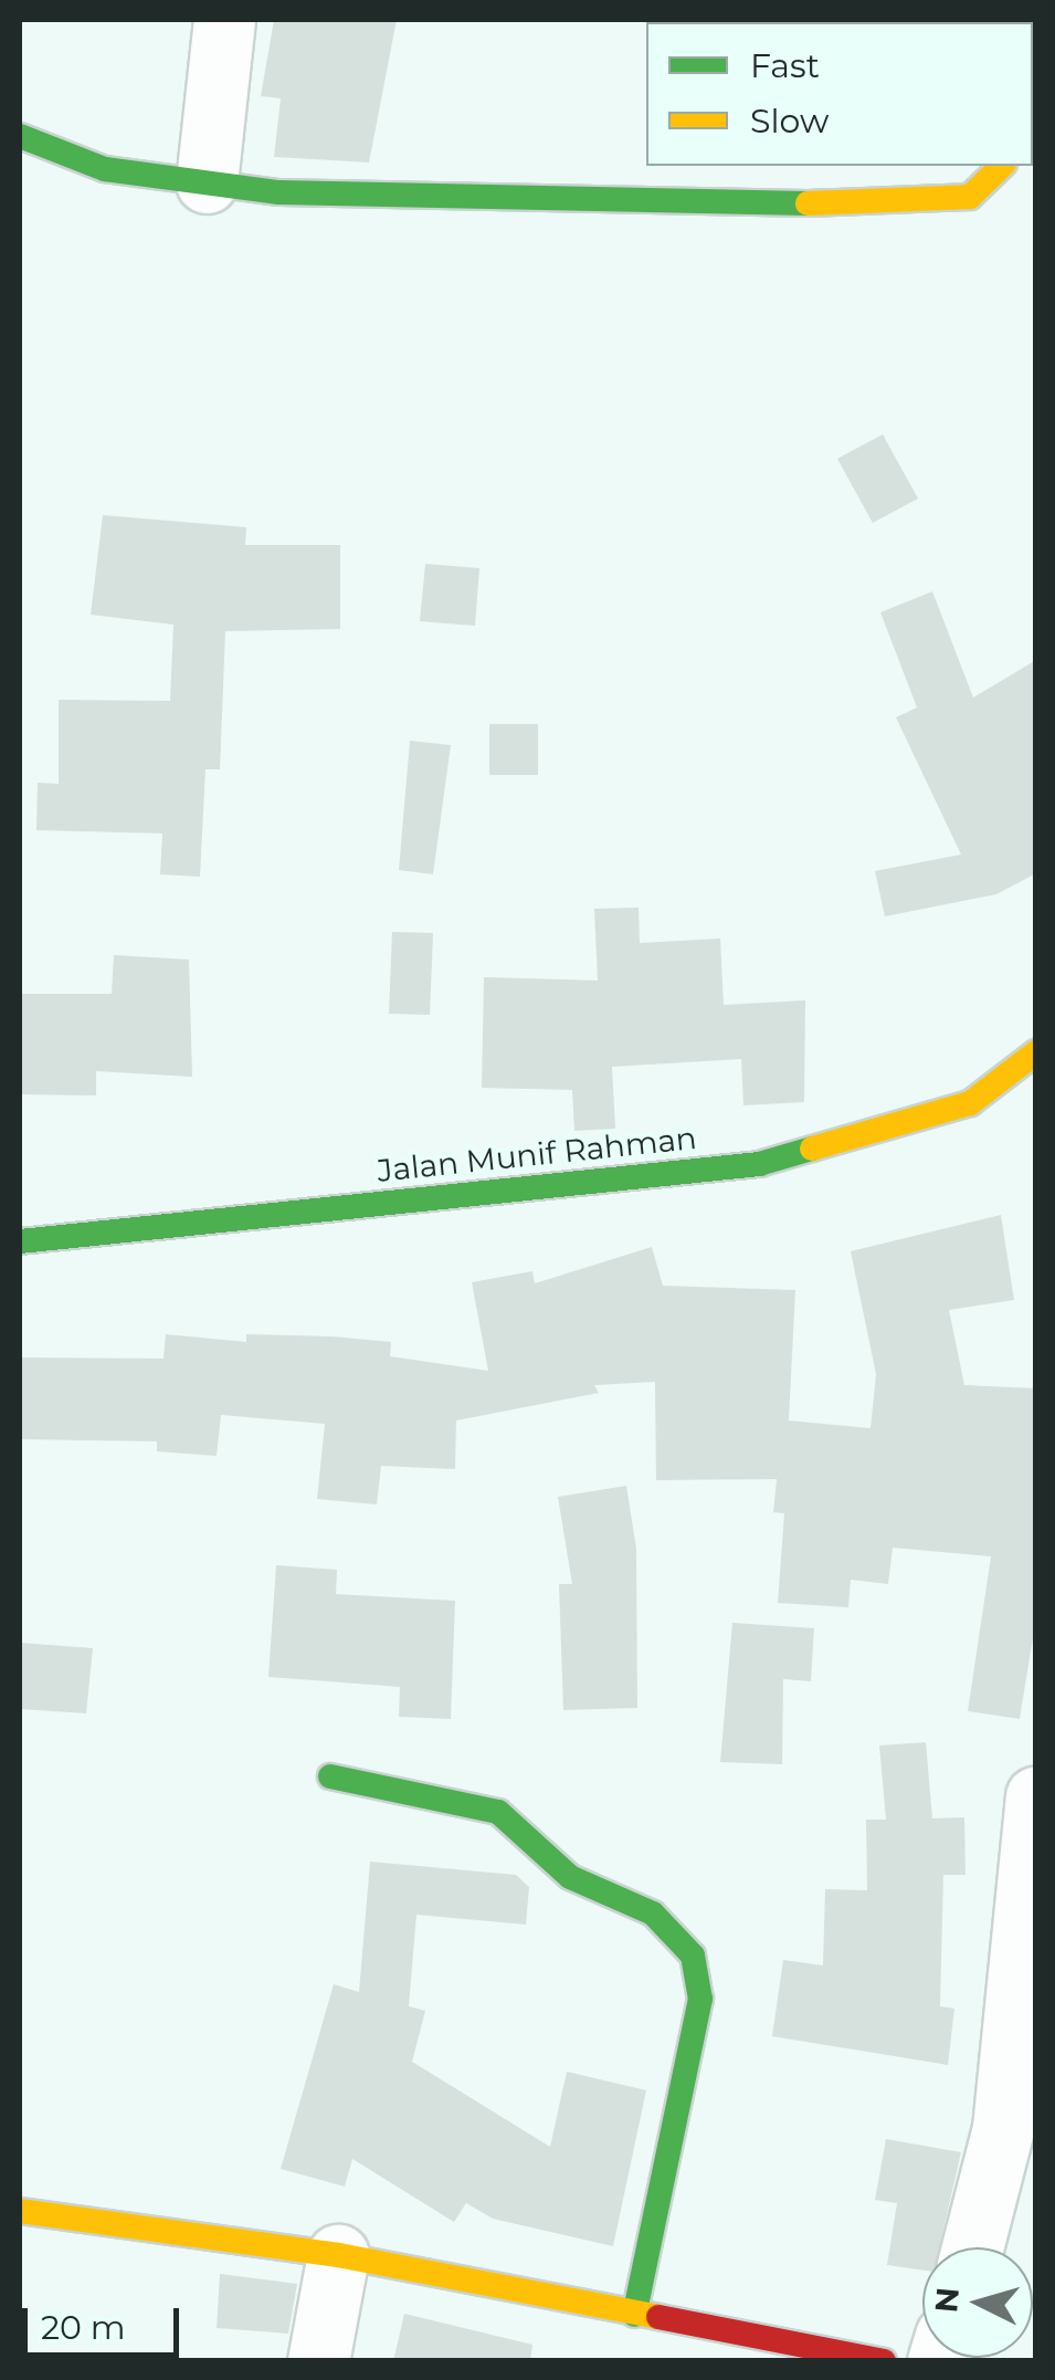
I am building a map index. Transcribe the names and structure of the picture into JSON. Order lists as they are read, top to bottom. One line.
{"streets":{"street":["Jalan Munif Rahman"]},"legend":["Fast","Slow"],"scale_bar":"20 m","north":"left"}
